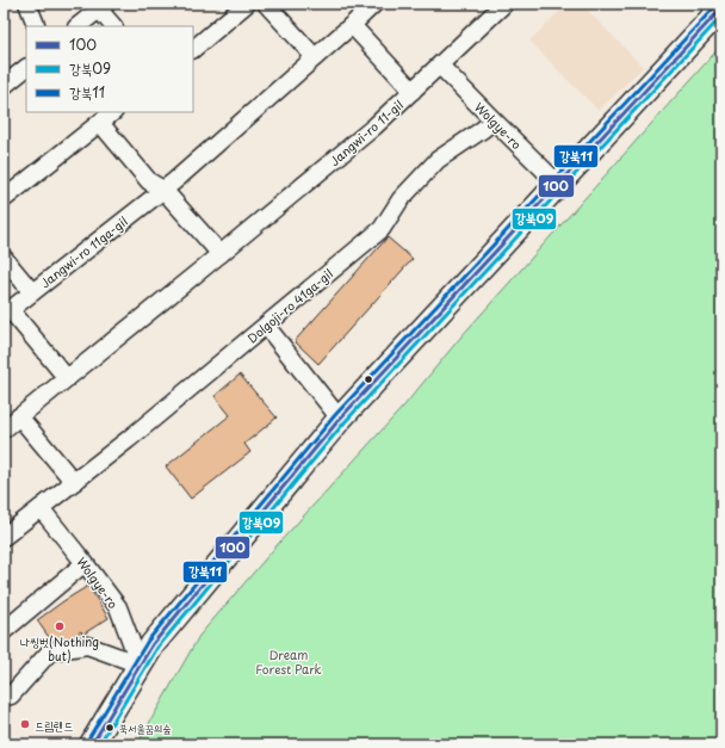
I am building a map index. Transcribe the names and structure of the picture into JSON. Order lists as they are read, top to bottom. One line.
{"streets":{"street":["Wolgye-ro","Jangwi-ro 11-gil","Jangwi-ro 11ga-gil","Dolgoji-ro 41ga-gil"]},"crossings":[["Wolgye-ro","Jangwi-ro 11-gil"],["Wolgye-ro","Dolgoji-ro 41ga-gil"]],"parks":["Dream Forest Park"],"places":["나씽벗(Nothing but)","드림랜드","북서울꿈의숲"],"lines":["transit line 강북11","transit line 100","transit line 강북09"],"legend":["100","강북09","강북11"]}
